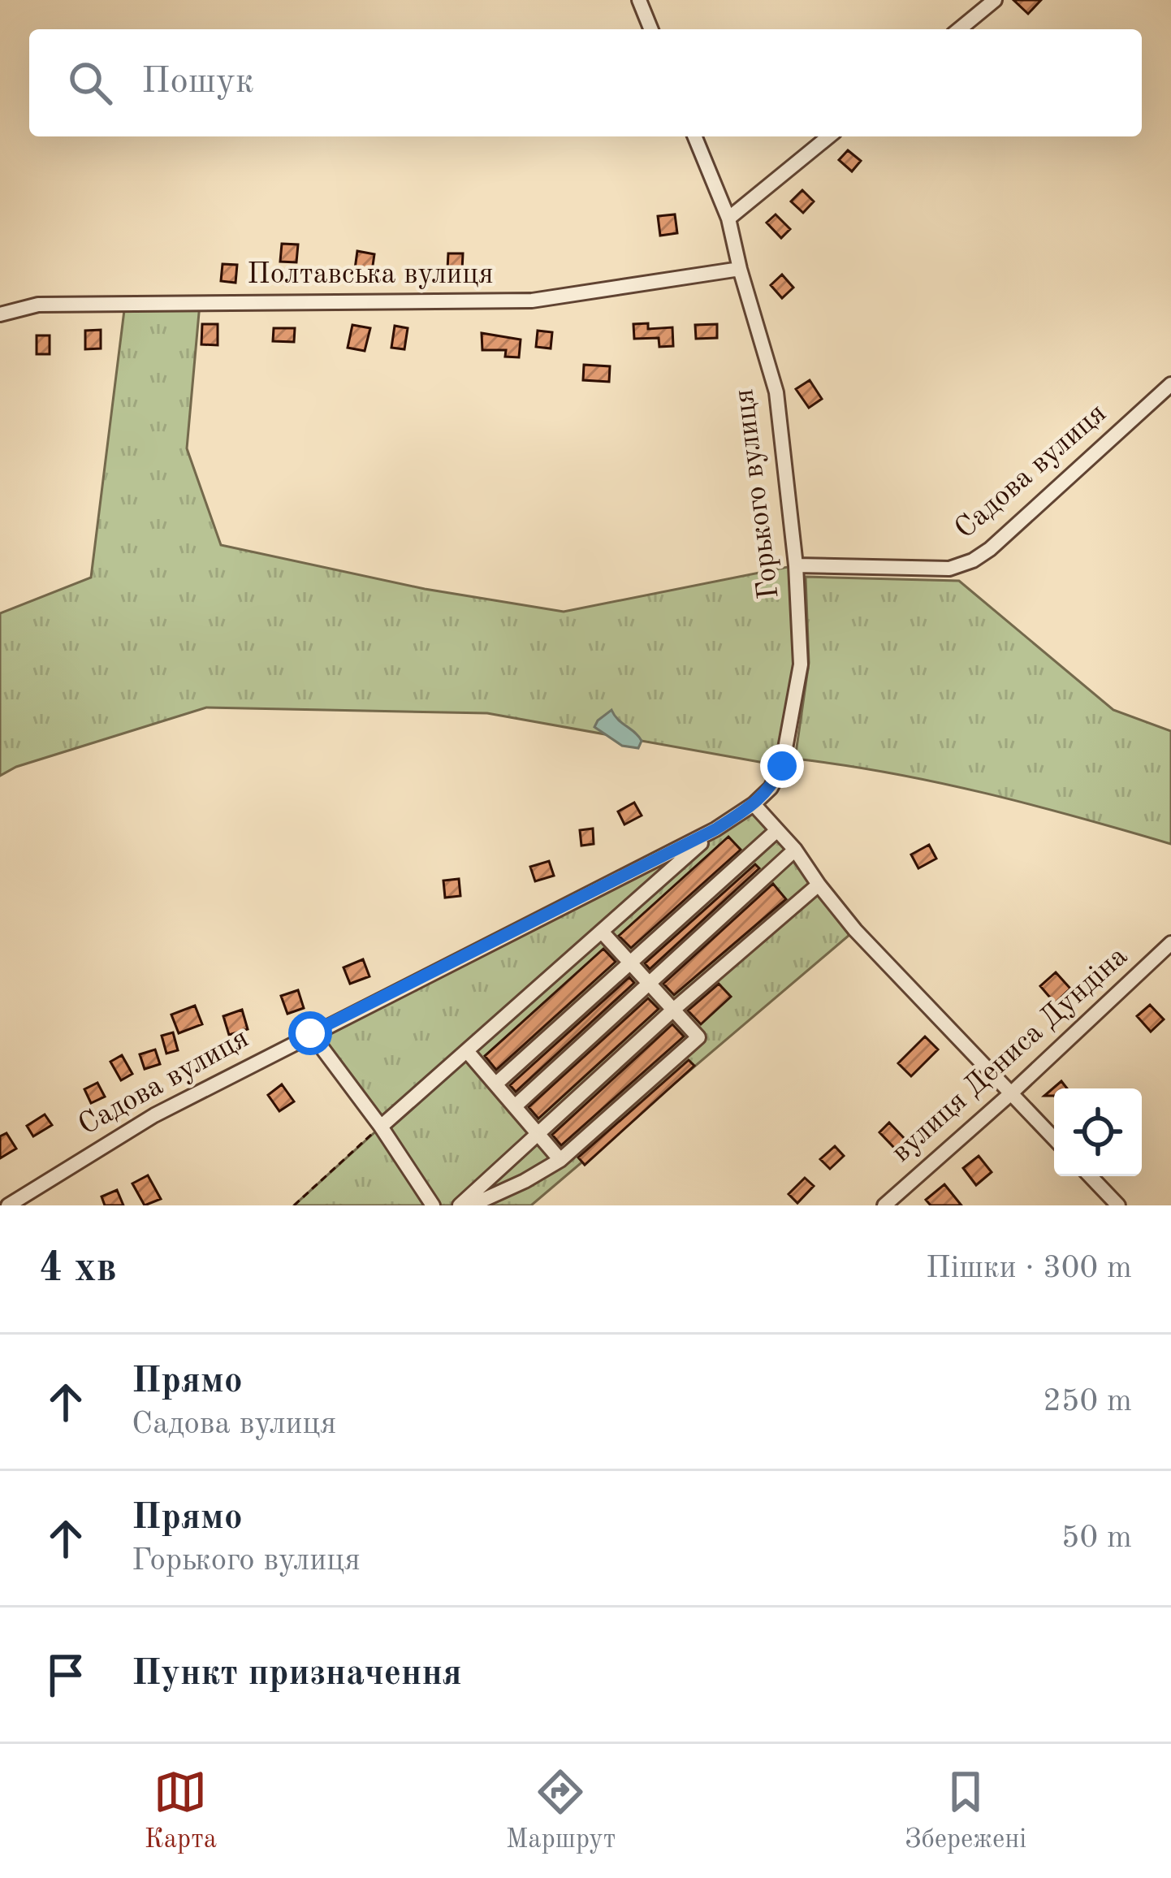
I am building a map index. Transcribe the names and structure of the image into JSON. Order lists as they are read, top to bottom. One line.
{"streets":{"street":["Полтавська вулиця","Садова вулиця","Горького вулиця","вулиця Дениса Дундіна"]},"crossings":[["Полтавська вулиця","Горького вулиця"],["Садова вулиця","Горького вулиця"]],"page":{"search":"Пошук","heading":["4 хв","Пішки · 300 m"],"list":[["Прямо","Садова вулиця","250 m"],["Прямо","Горького вулиця","50 m"],"Пункт призначення"],"nav":["Карта","Маршрут","Збережені"]}}
